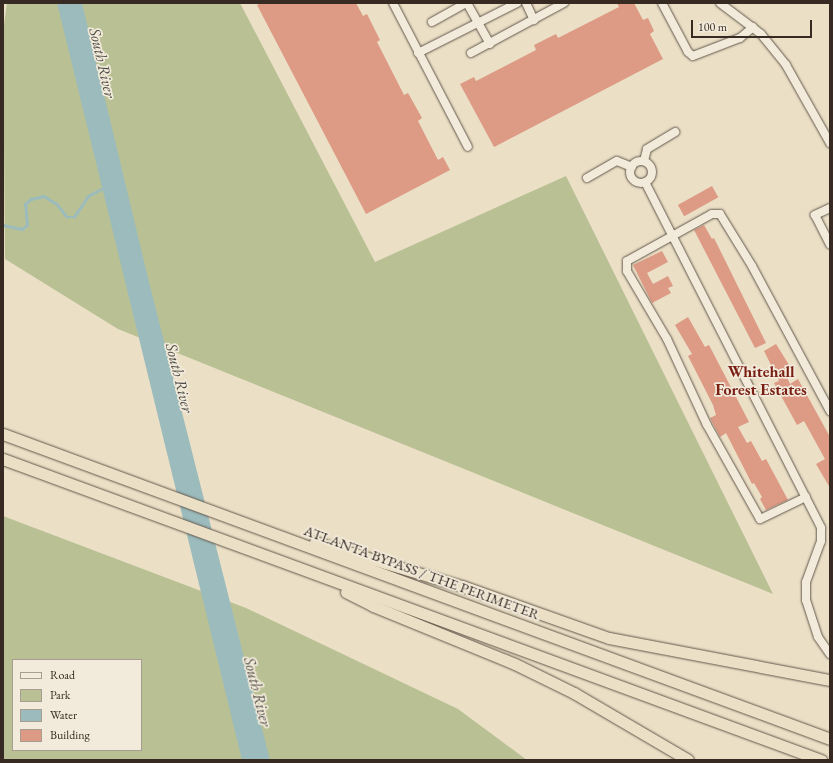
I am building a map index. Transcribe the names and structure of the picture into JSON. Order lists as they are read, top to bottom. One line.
{"streets":{"highway":["ATLANTA BYPASS / THE PERIMETER"]},"districts":["Whitehall Forest Estates"],"water":["South River"],"legend":["Road","Park","Water","Building"],"scale_bar":"100 m"}
